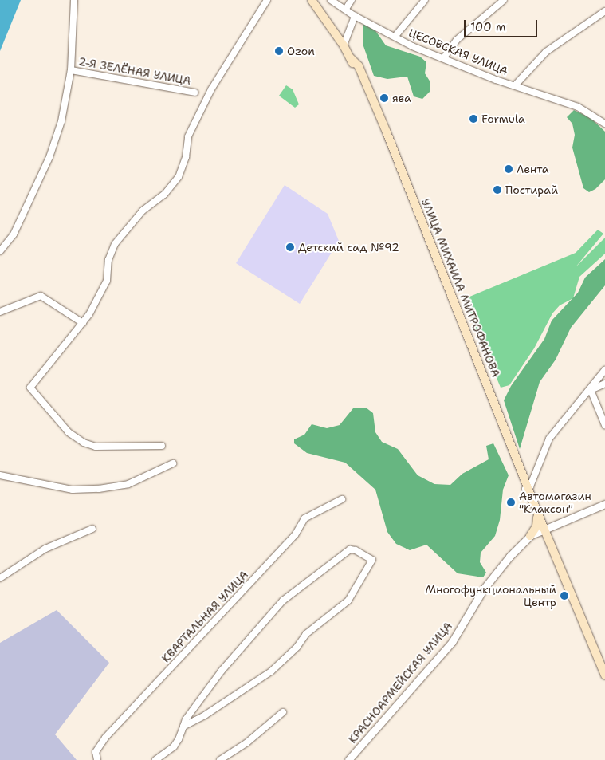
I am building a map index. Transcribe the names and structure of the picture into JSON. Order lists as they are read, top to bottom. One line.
{"streets":{"main road":["УЛИЦА МИХАИЛА МИТРОФАНОВА"],"street":["ЦЕСОВСКАЯ УЛИЦА","2-Я ЗЕЛЁНАЯ УЛИЦА","КВАРТАЛЬНАЯ УЛИЦА","КРАСНОАРМЕЙСКАЯ УЛИЦА"]},"crossings":[["УЛИЦА МИХАИЛА МИТРОФАНОВА","КРАСНОАРМЕЙСКАЯ УЛИЦА"]],"places":["Ozon","ява","Formula","Лента","Постирай","Детский сад №92","Автомагазин \"Клаксон\"","Многофункциональный Центр"],"scale_bar":"100 m"}
